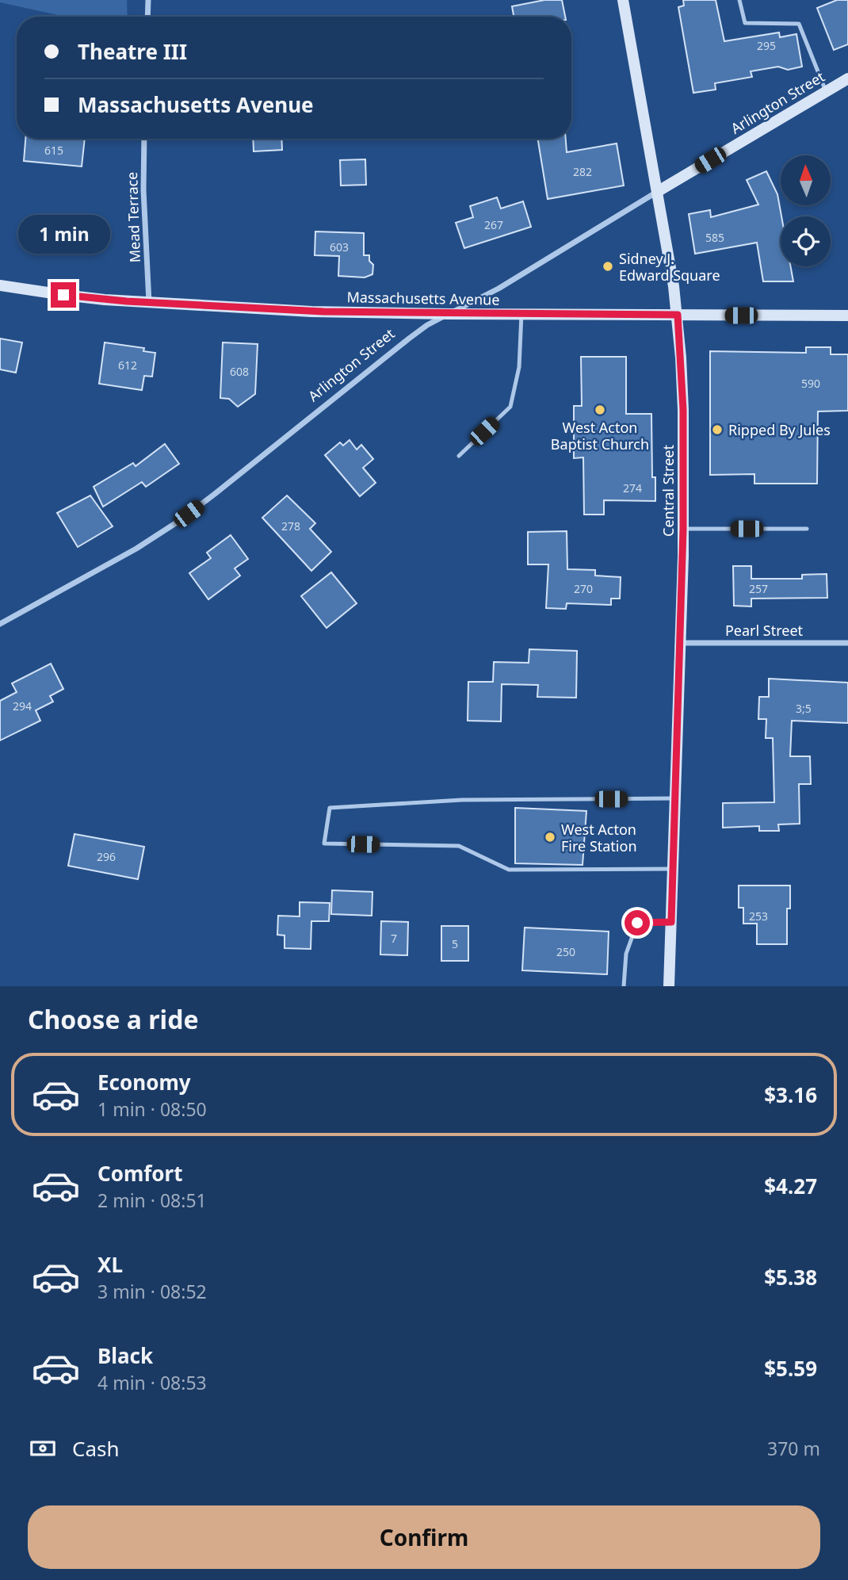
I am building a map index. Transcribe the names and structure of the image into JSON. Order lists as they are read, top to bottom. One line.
{"streets":{"street":["Arlington Street","Mead Terrace","Massachusetts Avenue","Central Street","Pearl Street"]},"crossings":[["Arlington Street","Massachusetts Avenue"],["Arlington Street","Central Street"],["Mead Terrace","Massachusetts Avenue"],["Massachusetts Avenue","Central Street"],["Central Street","Pearl Street"]],"places":["Sidney J. Edward Square","West Acton Baptist Church","Ripped By Jules","West Acton Fire Station"],"house_numbers":["295","615","282","267","585","603","612","608","590","274","278","270","257","294","3;5","296","253","7","5","250"],"north":"top","page":{"banner":["Theatre III","Massachusetts Avenue"],"bubble":"1 min","heading":"Choose a ride","list":[{"name":"Economy","note":"1 min · 08:50","value":"$3.16"},{"name":"Comfort","note":"2 min · 08:51","value":"$4.27"},{"name":"XL","note":"3 min · 08:52","value":"$5.38"},{"name":"Black","note":"4 min · 08:53","value":"$5.59"}],"pay":["Cash","370 m"],"buttons":"Confirm"}}
